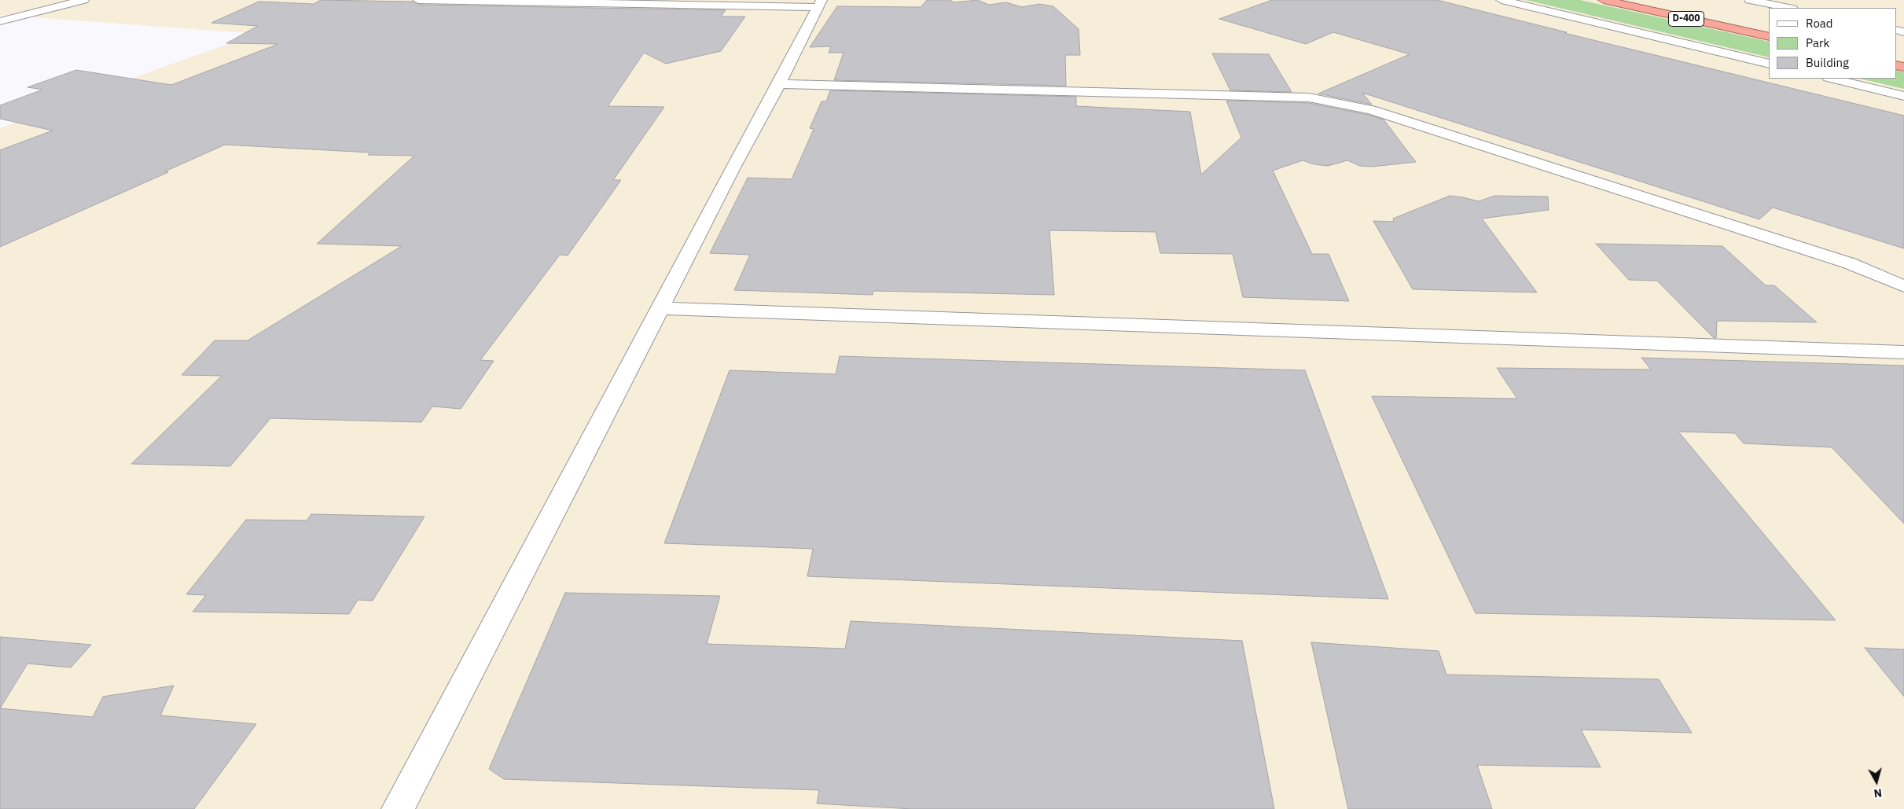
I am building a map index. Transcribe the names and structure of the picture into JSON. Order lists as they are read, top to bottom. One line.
{"streets":{"highway":["D-400"]},"legend":["Road","Park","Building"],"north":"bottom"}
